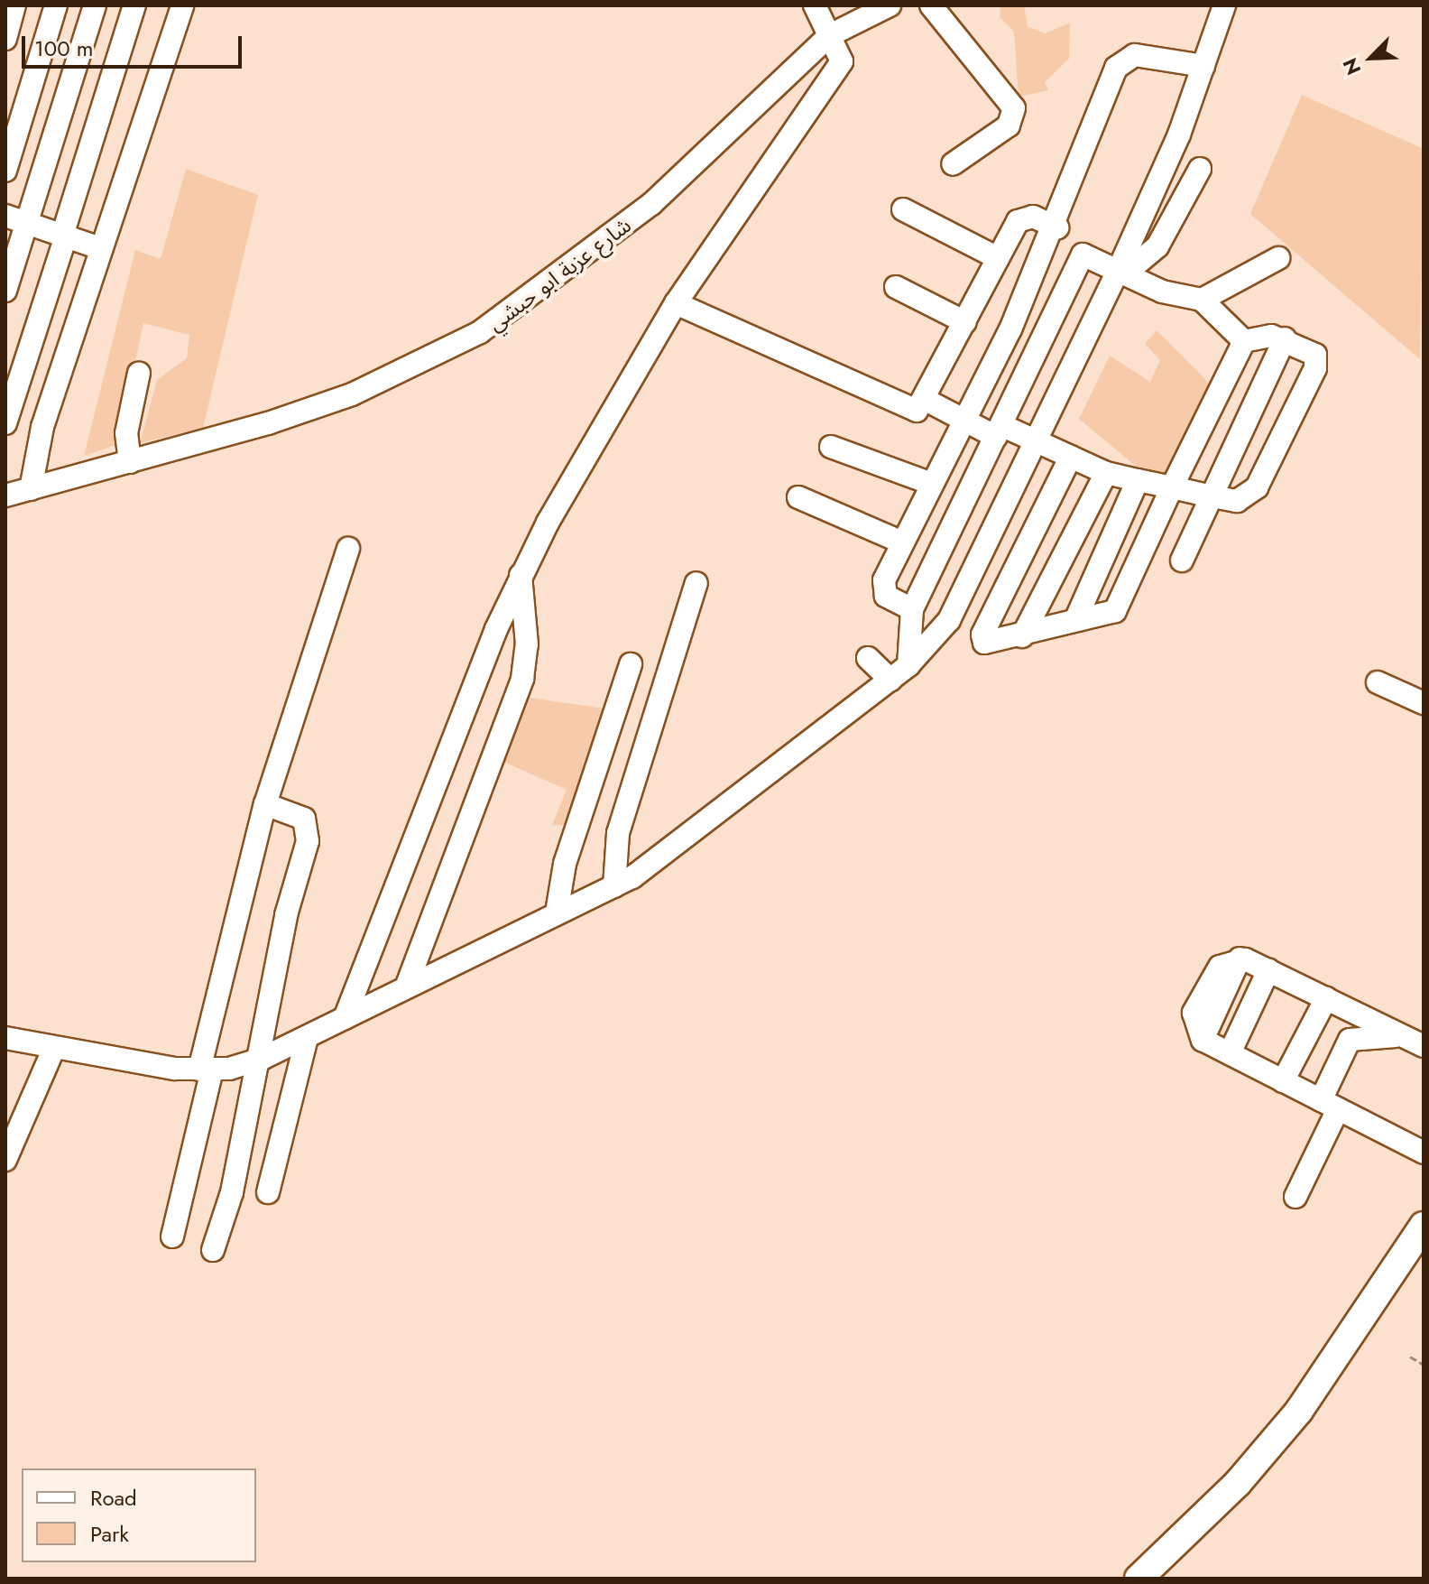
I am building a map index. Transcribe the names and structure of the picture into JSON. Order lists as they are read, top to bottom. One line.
{"streets":{"street":["شارع عزبة ابو حبشي"]},"legend":["Road","Park"],"scale_bar":"100 m","north":"bottom left"}
